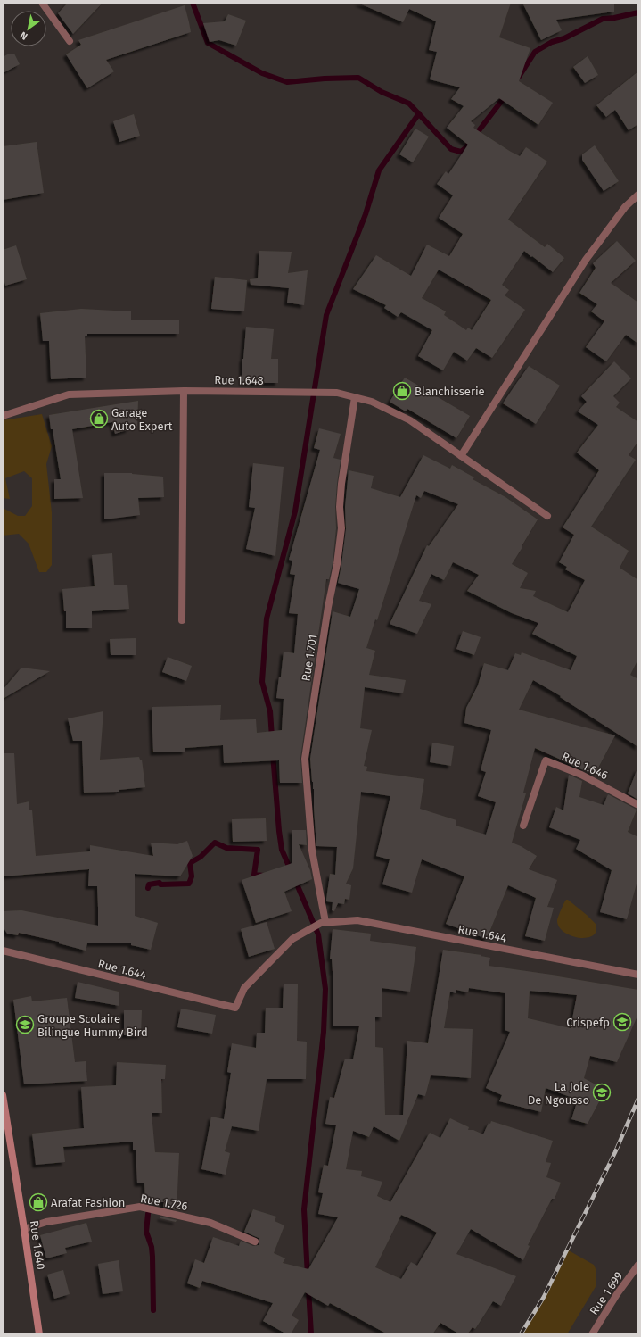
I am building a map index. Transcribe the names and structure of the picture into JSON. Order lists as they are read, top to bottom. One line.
{"streets":{"street":["Rue 1.648","Rue 1.701","Rue 1.646","Rue 1.644","Rue 1.726","Rue 1.640","Rue 1.699"]},"crossings":[["Rue 1.648","Rue 1.701"],["Rue 1.701","Rue 1.644"],["Rue 1.726","Rue 1.640"]],"places":{"shop":["Blanchisserie","Garage Auto Expert","Arafat Fashion"],"school or university":["Crispefp","Groupe Scolaire Bilingue Hummy Bird","La Joie De Ngousso"]},"north":"bottom left"}
